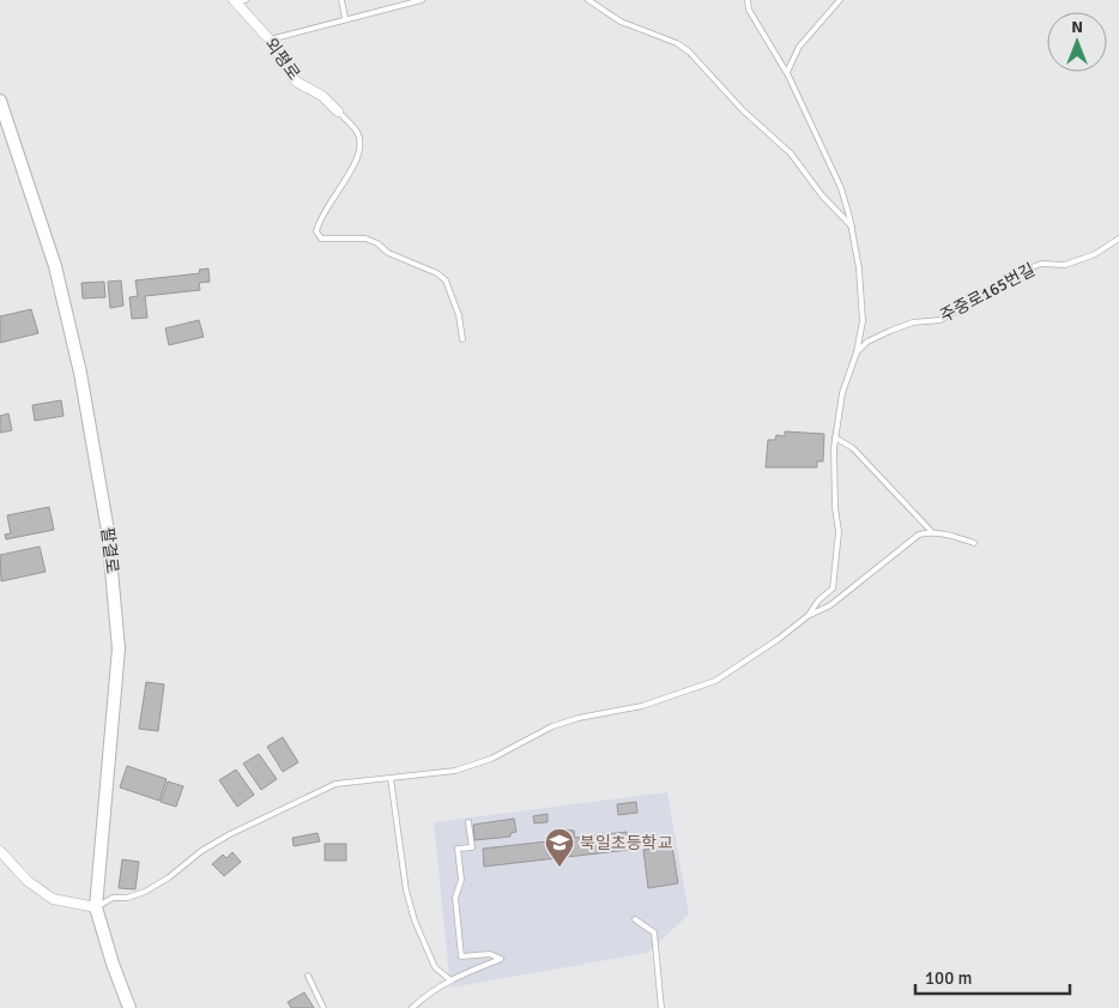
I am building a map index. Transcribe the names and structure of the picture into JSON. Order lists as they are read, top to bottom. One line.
{"streets":{"street":["외평로","팔결로"],"lane":["주중로165번길"]},"places":{"school or university":["북일초등학교"]},"scale_bar":"100 m","north":"top"}
